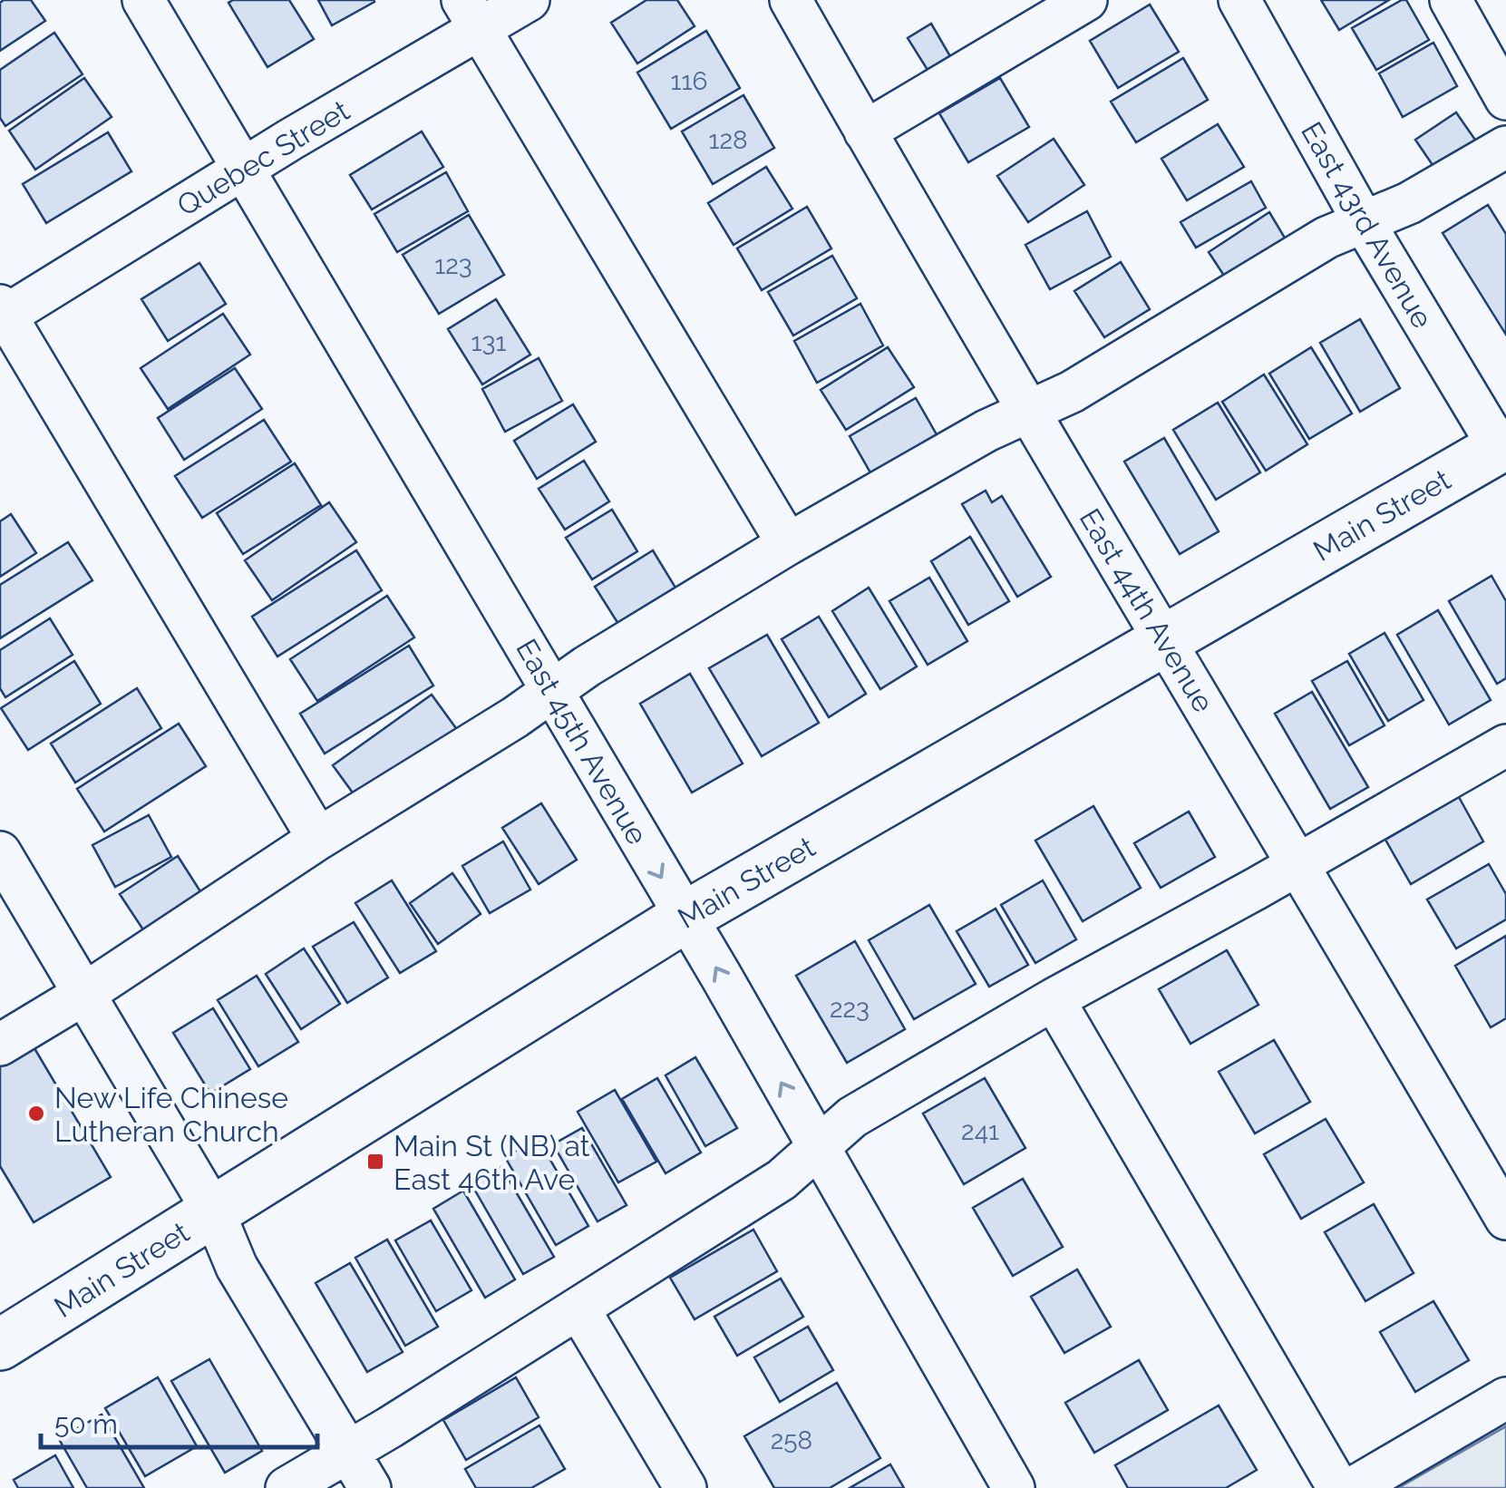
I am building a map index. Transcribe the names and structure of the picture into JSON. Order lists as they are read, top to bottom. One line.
{"streets":{"main road":["Main Street"],"street":["Quebec Street","East 43rd Avenue","East 44th Avenue","East 45th Avenue"]},"crossings":[["Quebec Street","East 45th Avenue"],["East 43rd Avenue","Main Street"],["Main Street","East 44th Avenue"],["Main Street","East 45th Avenue"]],"places":{"other":["New Life Chinese Lutheran Church"],"transit":["Main St (NB) at East 46th Ave"]},"house_numbers":["116","128","123","131","223","241","258"],"scale_bar":"50 m"}
